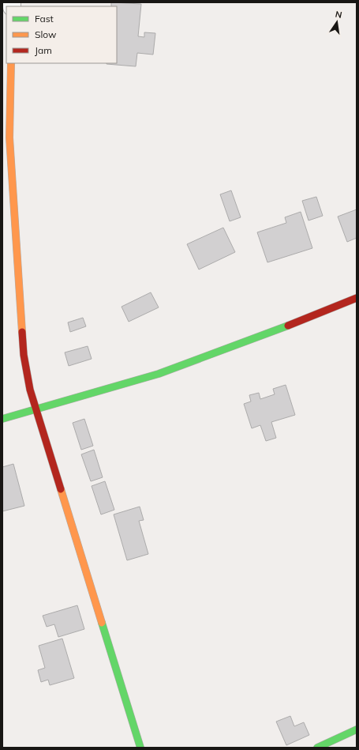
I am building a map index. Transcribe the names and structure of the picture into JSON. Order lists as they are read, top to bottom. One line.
{"legend":["Fast","Slow","Jam"],"north":"top"}
